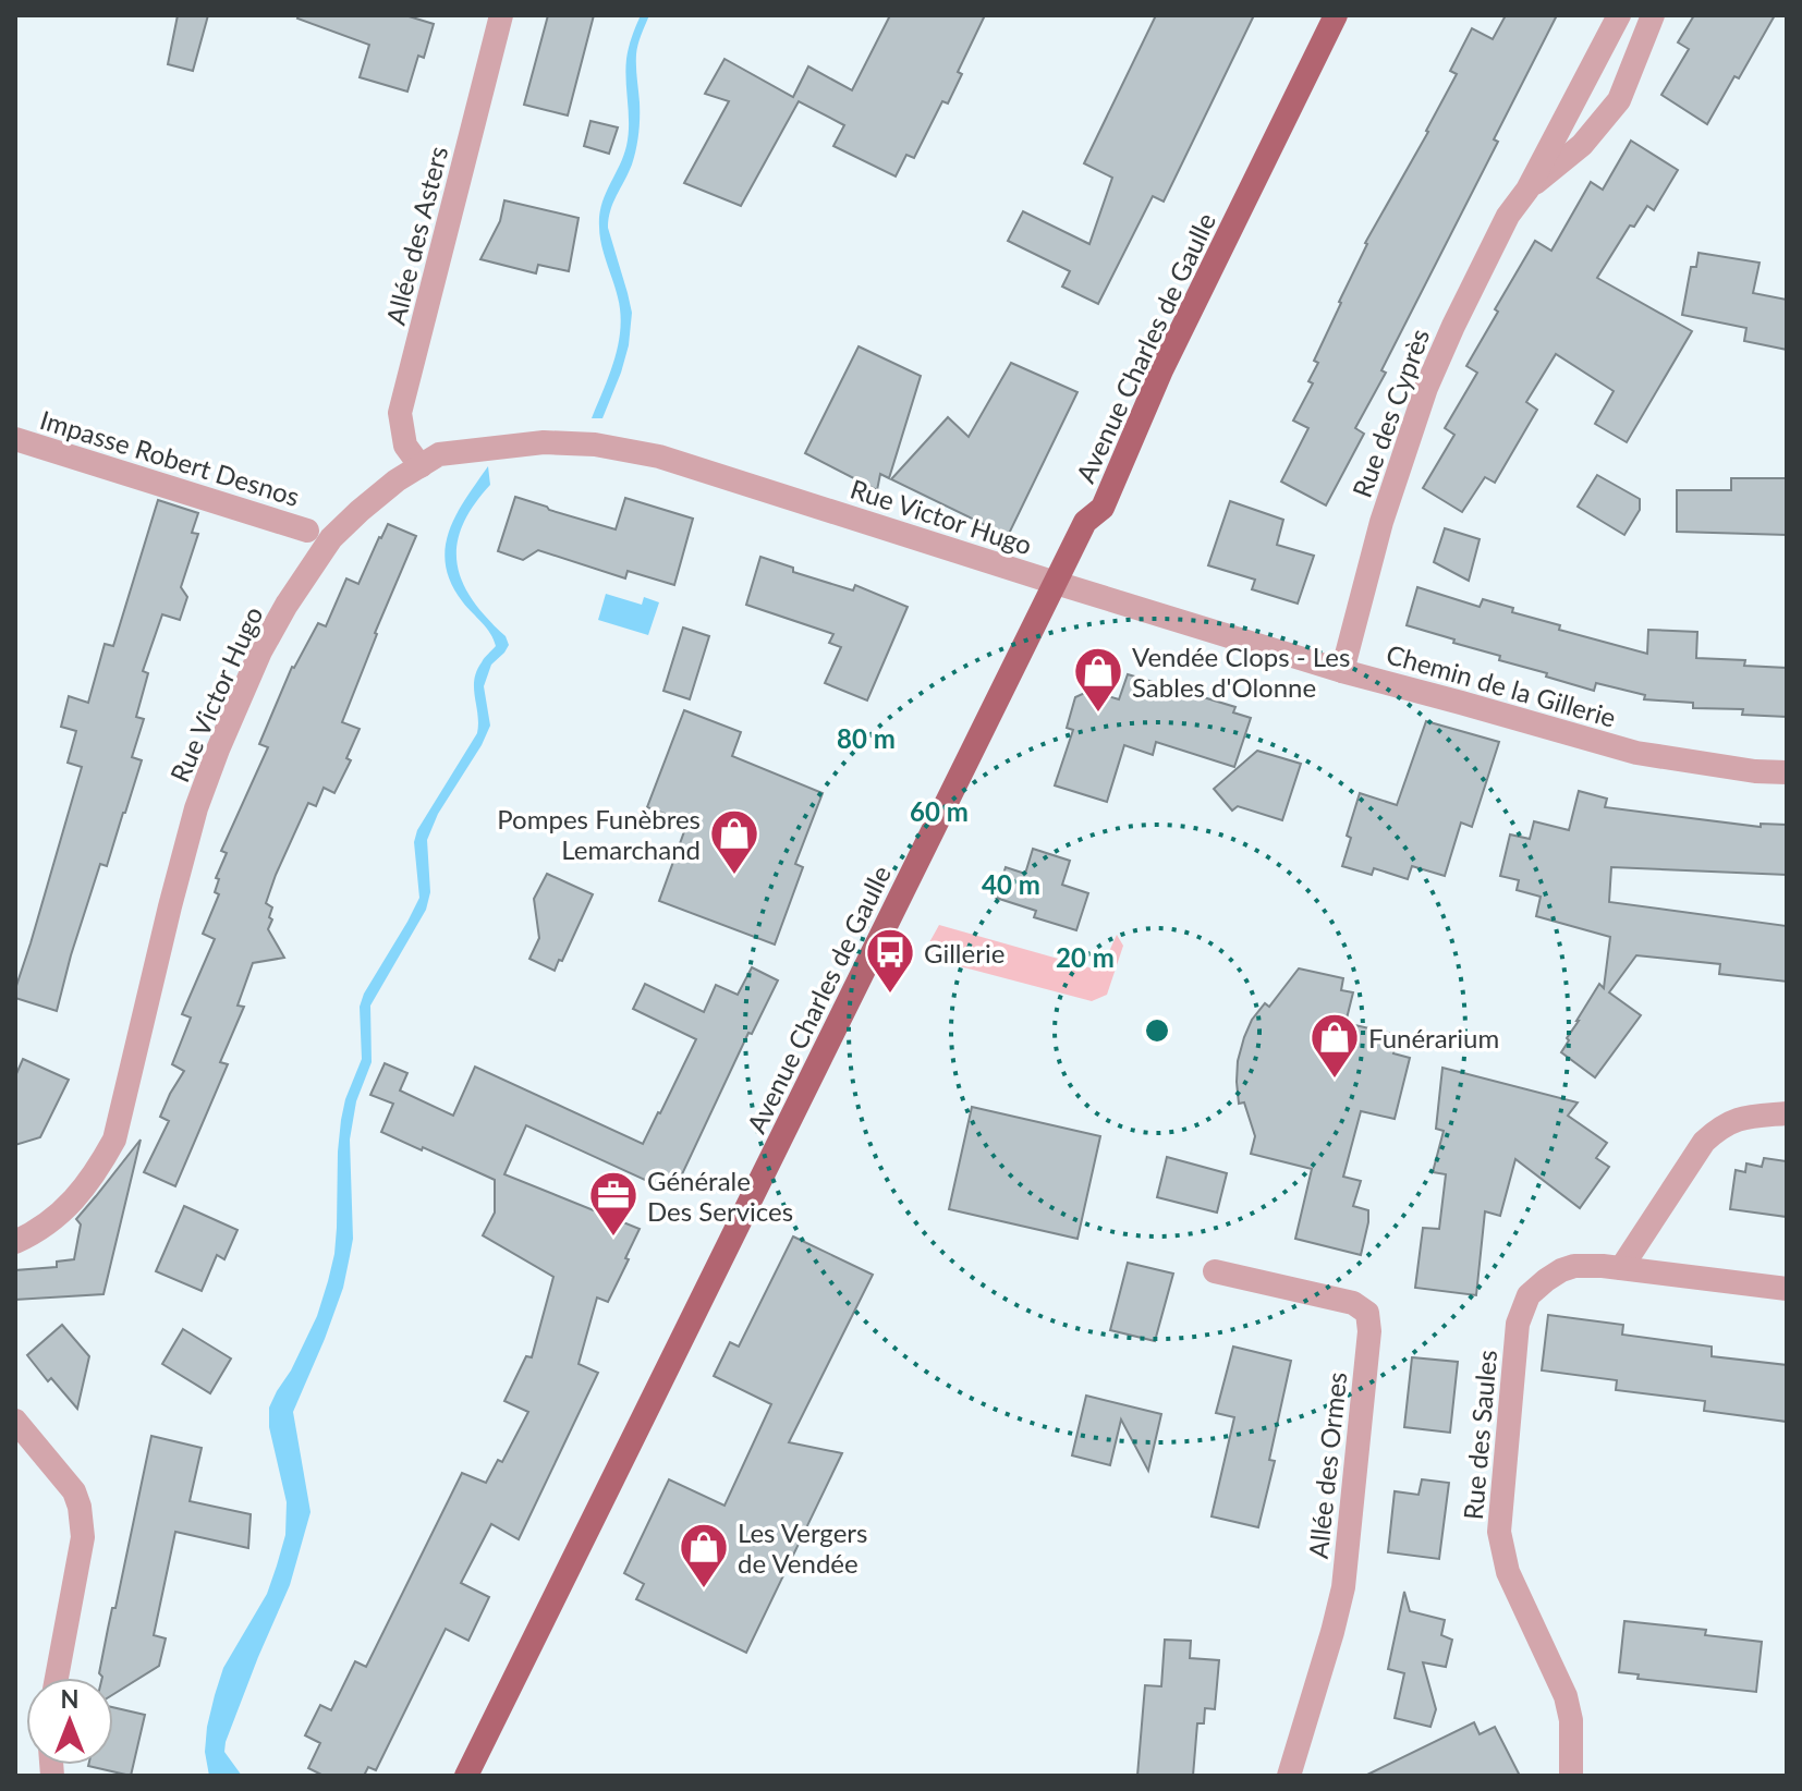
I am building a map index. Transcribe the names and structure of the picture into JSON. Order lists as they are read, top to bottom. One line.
{"streets":{"main road":["Avenue Charles de Gaulle"],"street":["Allée des Asters","Rue des Cyprès","Impasse Robert Desnos","Rue Victor Hugo","Chemin de la Gillerie","Rue des Saules","Allée des Ormes"]},"crossings":[["Allée des Asters","Rue Victor Hugo"],["Avenue Charles de Gaulle","Rue Victor Hugo"],["Avenue Charles de Gaulle","Chemin de la Gillerie"],["Rue des Cyprès","Chemin de la Gillerie"],["Rue Victor Hugo","Chemin de la Gillerie"]],"places":{"shop":["Vendée Clops - Les Sables d'Olonne","Pompes Funèbres Lemarchand","Funérarium","Les Vergers de Vendée"],"bus stop":["Gillerie"],"office":["Générale Des Services"]},"north":"top","rings":["80 m","60 m","40 m","20 m"]}
